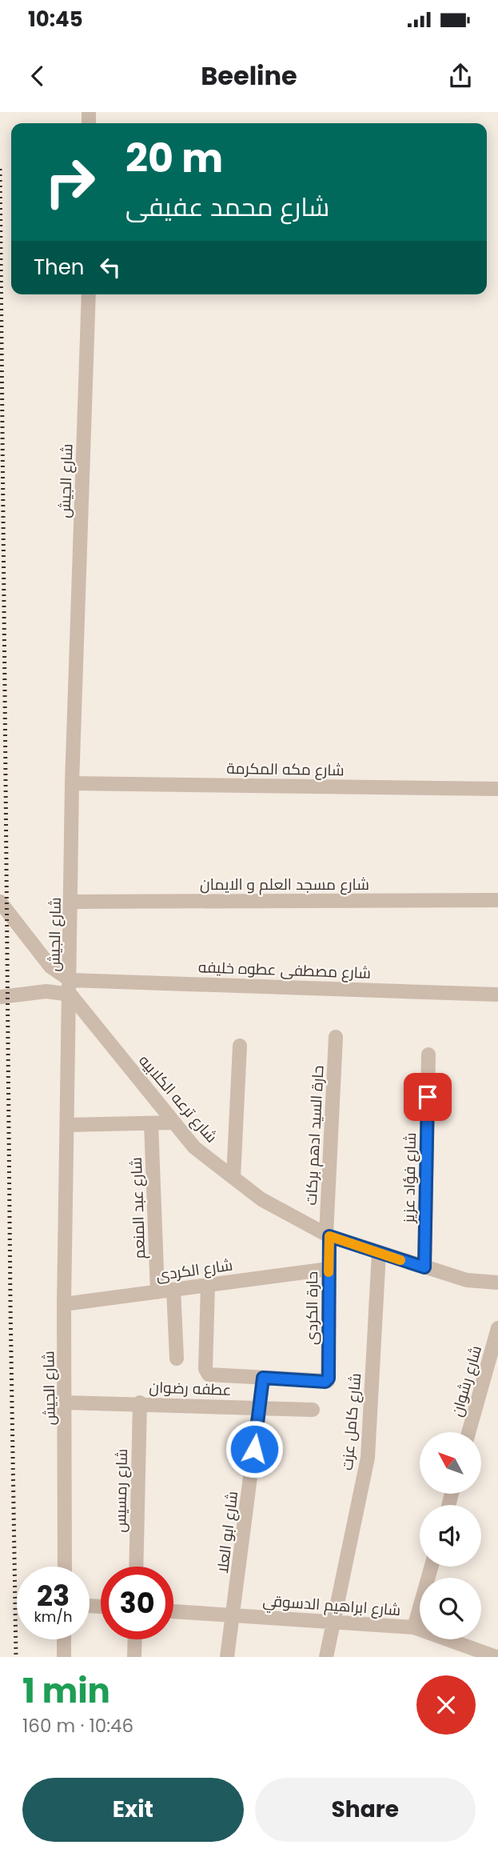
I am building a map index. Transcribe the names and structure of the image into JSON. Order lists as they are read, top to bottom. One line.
{"streets":{"street":["شارع الجيش","شارع مكه المكرمة","شارع مسجد العلم و الايمان","شارع مصطفى عطوه خليفه","شارع ترعه الكلابيه","حارة السيد ادهم بركات","شارع فؤاد عزيز","شارع عبد المنعم","شارع الكردى","حارة الكردى","شارع رشوان","عطفه رضوان","شارع كامل عزت","شارع رمسيس","شارع ابو العلا","شارع ابراهيم الدسوقي"]},"crossings":[["شارع الجيش","شارع مكه المكرمة"],["شارع الجيش","شارع مسجد العلم و الايمان"],["شارع الجيش","شارع مصطفى عطوه خليفه"],["شارع الجيش","شارع ترعه الكلابيه"],["شارع الجيش","شارع الكردى"],["شارع الجيش","عطفه رضوان"],["شارع مصطفى عطوه خليفه","شارع ترعه الكلابيه"],["شارع ترعه الكلابيه","حارة السيد ادهم بركات"],["شارع ترعه الكلابيه","شارع فؤاد عزيز"],["شارع ترعه الكلابيه","حارة الكردى"],["شارع ترعه الكلابيه","شارع كامل عزت"],["حارة السيد ادهم بركات","حارة الكردى"],["شارع عبد المنعم","شارع الكردى"],["شارع الكردى","حارة الكردى"],["حارة الكردى","شارع ابو العلا"],["عطفه رضوان","شارع رمسيس"],["عطفه رضوان","شارع ابو العلا"],["شارع كامل عزت","شارع ابراهيم الدسوقي"],["شارع ابو العلا","شارع ابراهيم الدسوقي"]],"north":"top left","page":{"status":"10:45","header":"Beeline","turn":["20 m","شارع محمد عفيفى"],"then":"Then","speed":"23 km/h","limit":"30","heading":["1 min","160 m · 10:46"],"buttons":["Exit","Share"]}}
